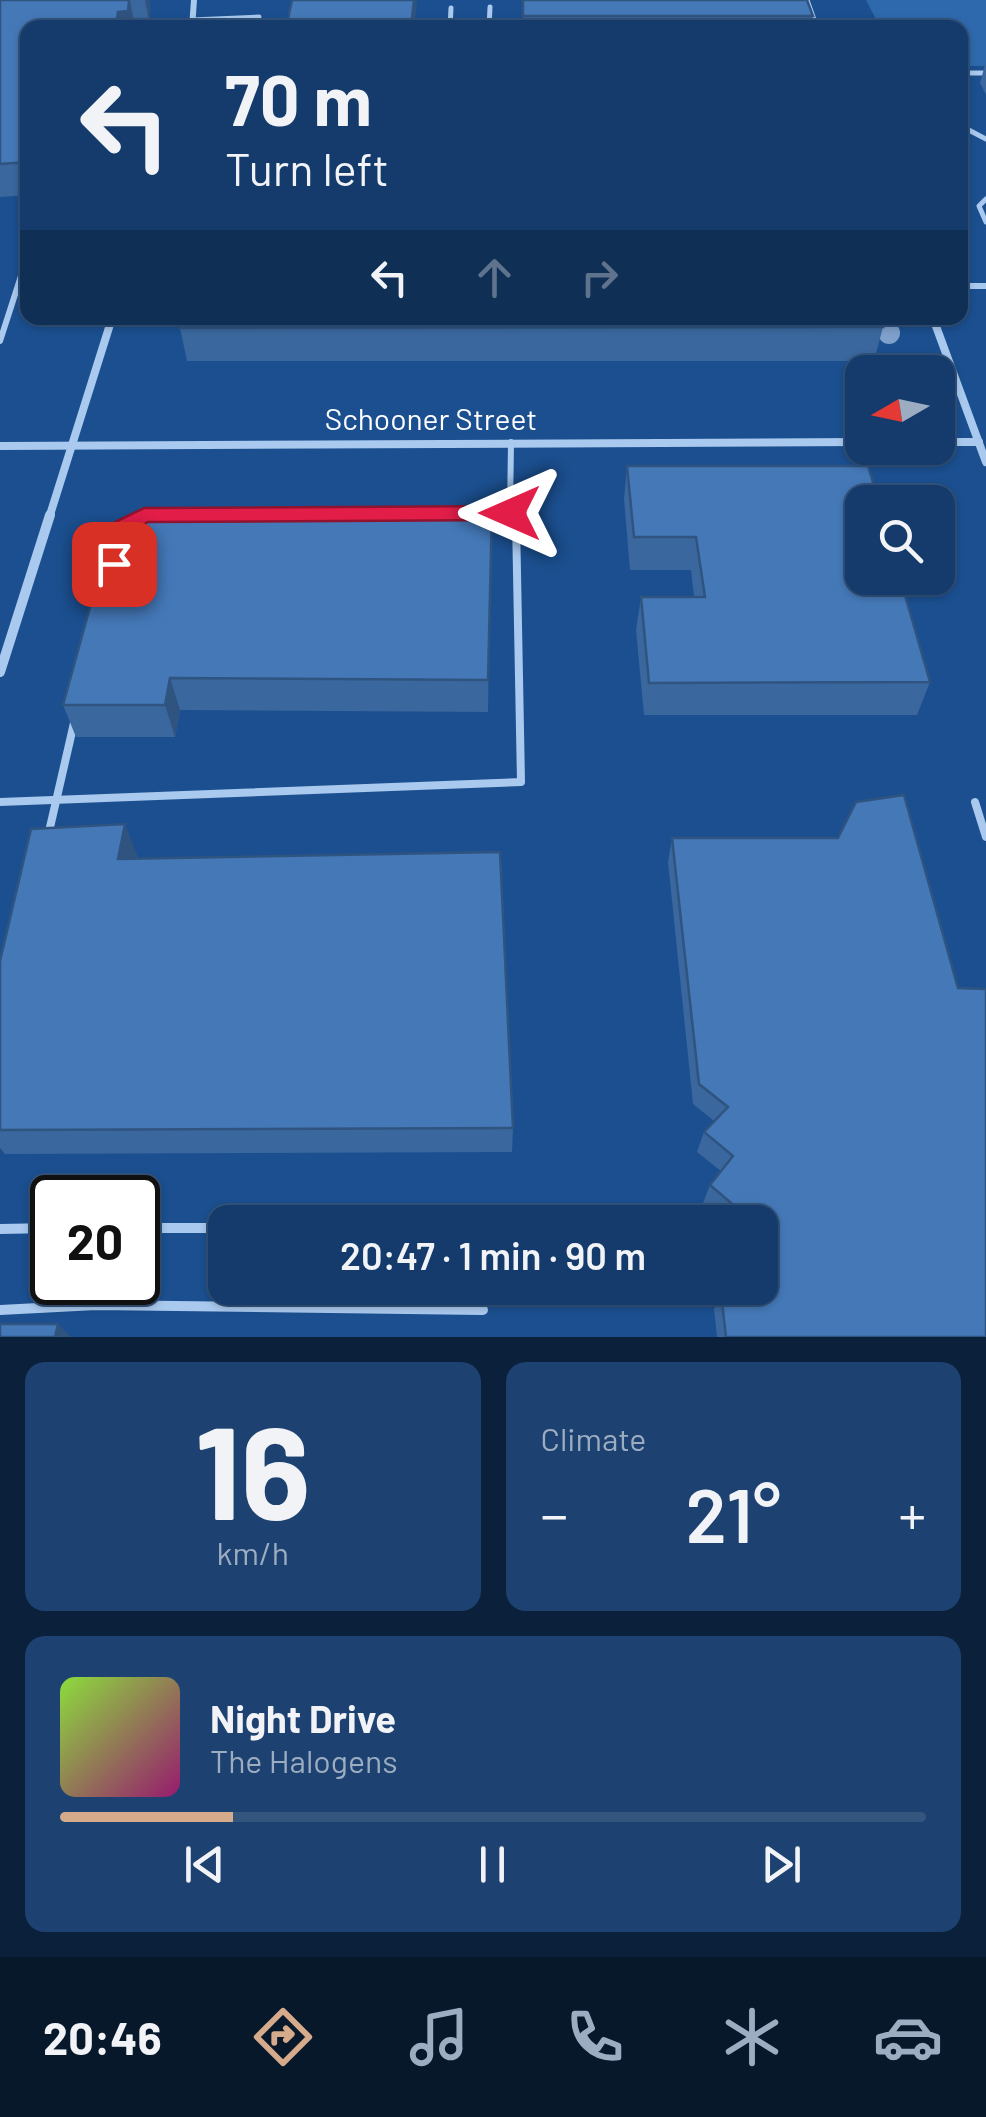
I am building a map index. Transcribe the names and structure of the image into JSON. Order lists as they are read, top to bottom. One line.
{"streets":{"street":["Schooner Street"]},"north":"left","page":{"turn":["70 m","Turn left"],"limit":"20","trip":"20:47 · 1 min · 90 m","tile":[["16","km/h"],"Climate"],"heat":["−","21°","+"],"song":["Night Drive","The Halogens"],"tabs":"20:46"}}
